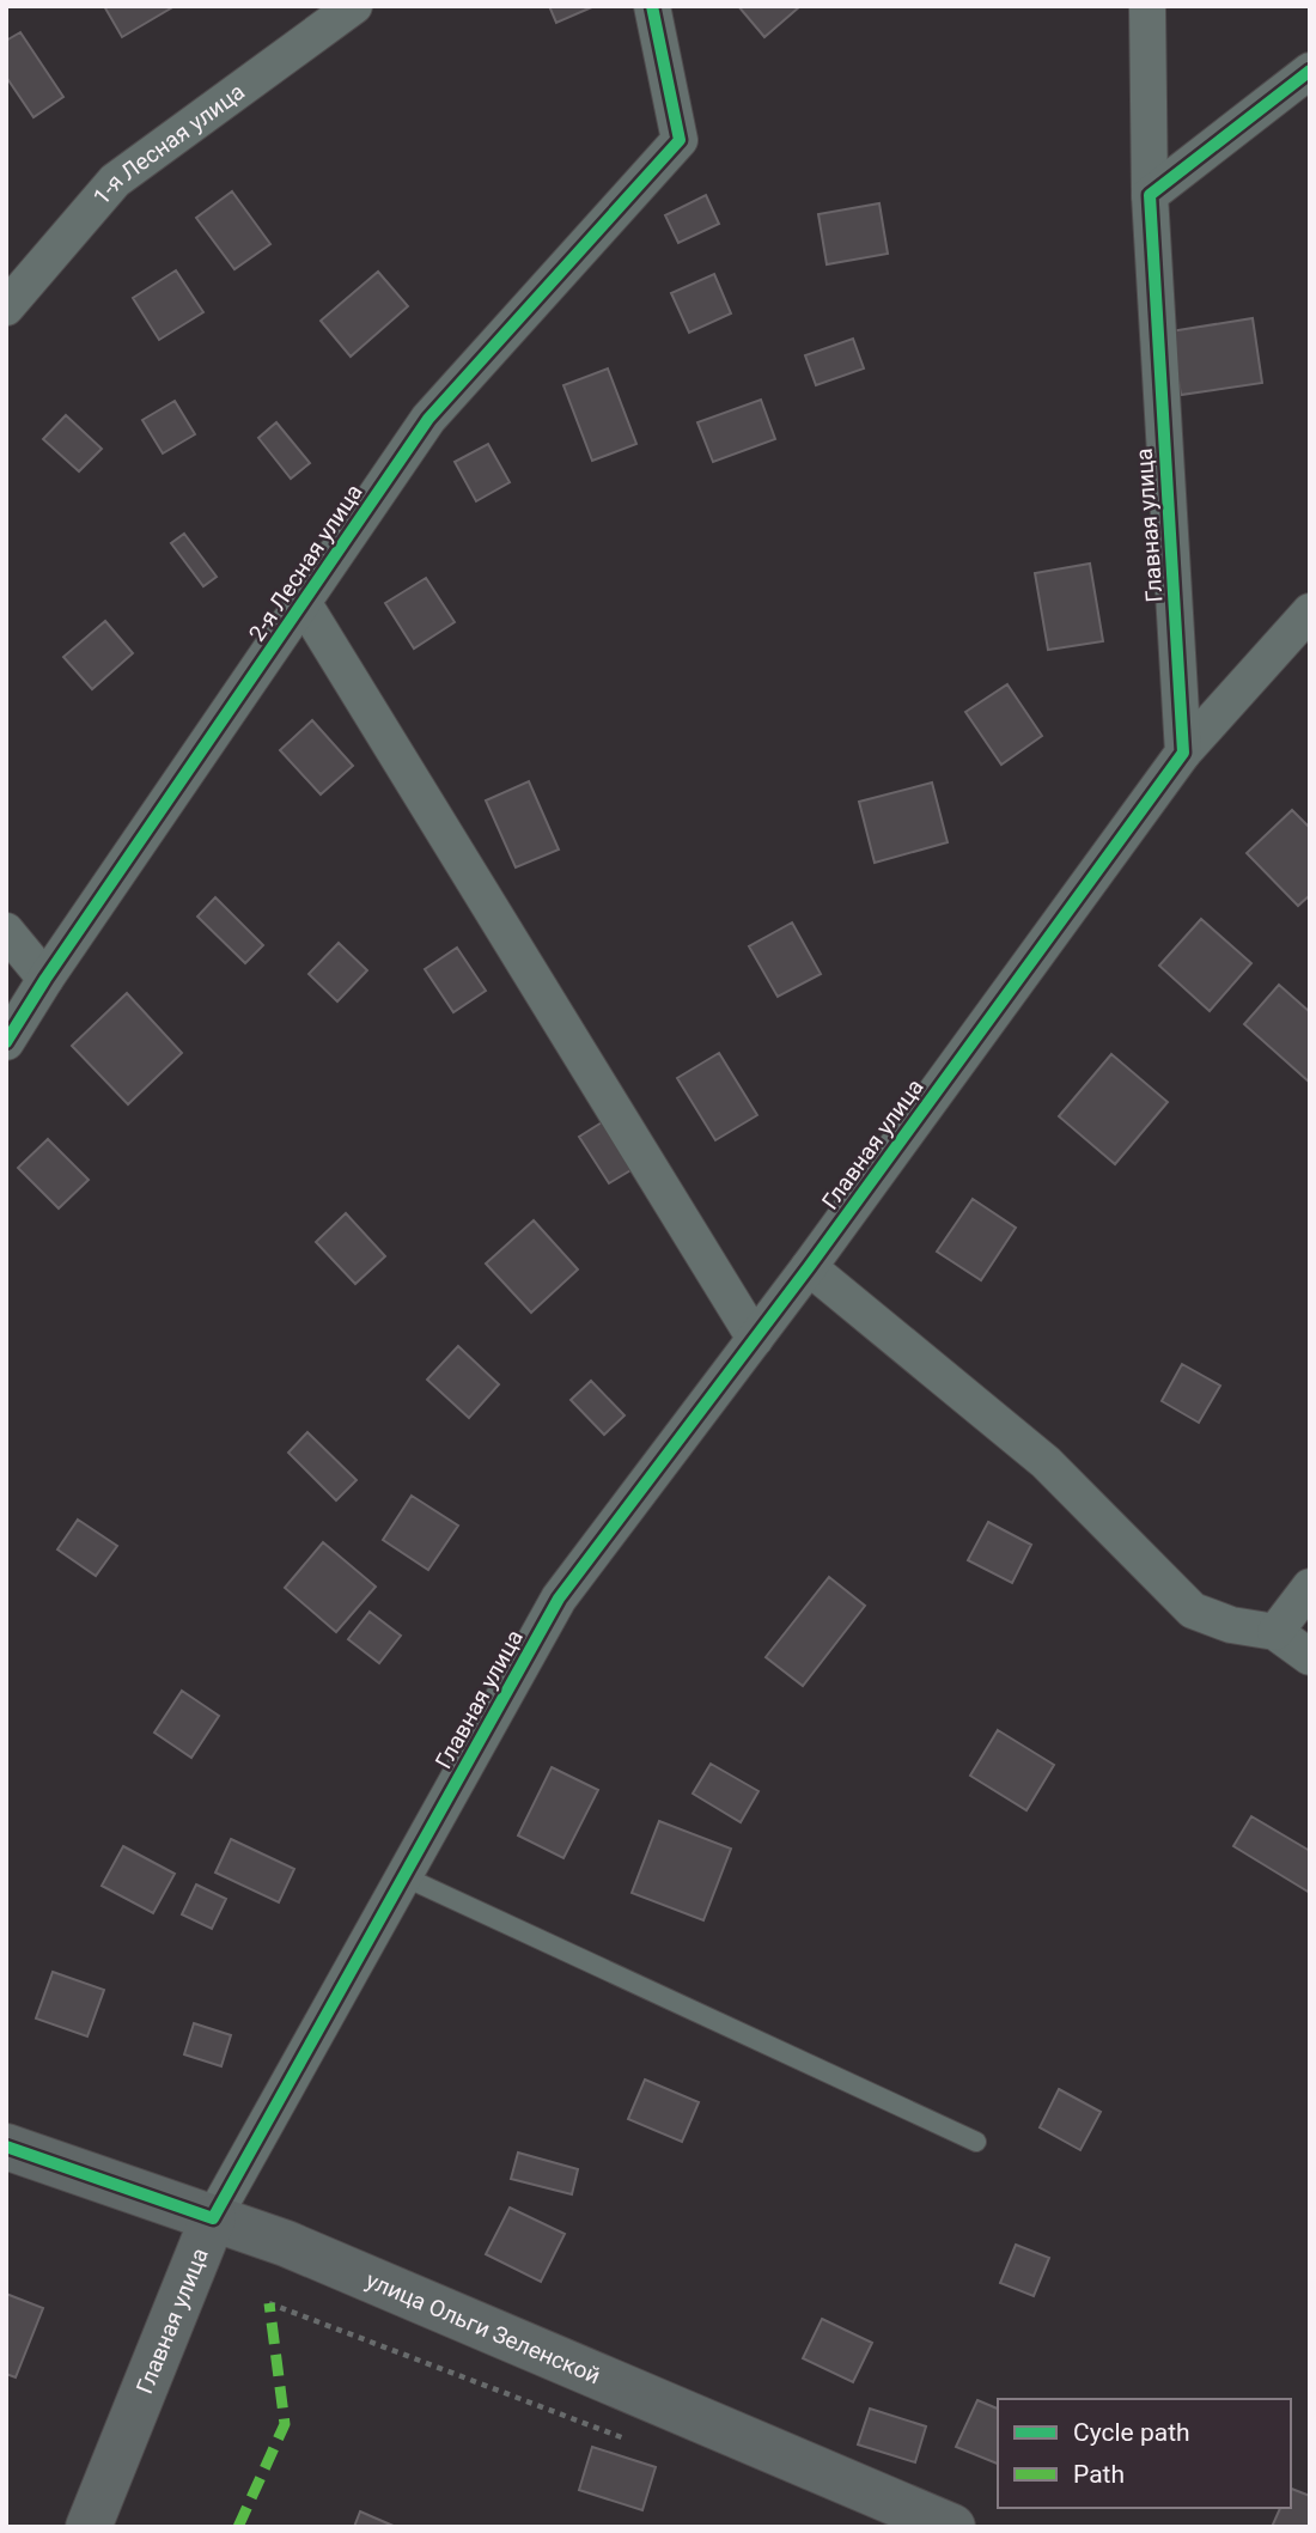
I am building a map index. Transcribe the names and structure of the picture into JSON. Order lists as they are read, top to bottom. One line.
{"streets":{"main road":["Главная улица","улица Ольги Зеленской"],"street":["1-я Лесная улица","2-я Лесная улица"]},"crossings":[["Главная улица","улица Ольги Зеленской"]],"legend":["Cycle path","Path"]}
